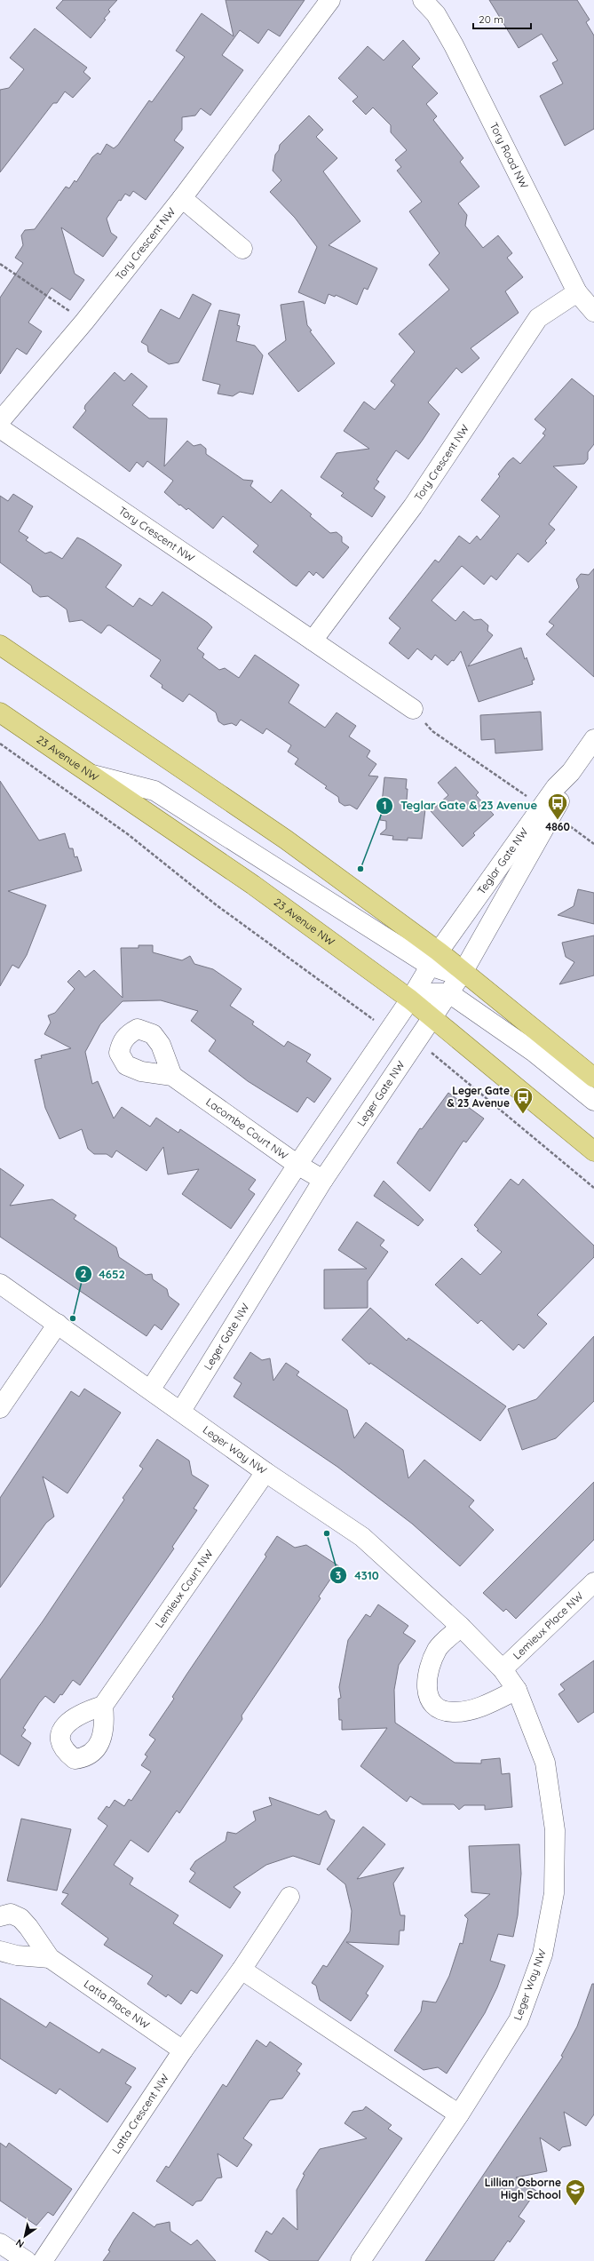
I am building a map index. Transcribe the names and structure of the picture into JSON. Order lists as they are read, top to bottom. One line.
{"streets":{"main road":["23 Avenue NW"],"street":["Tory Road NW","Tory Crescent NW","Teglar Gate NW","Leger Gate NW","Lacombe Court NW","Leger Way NW","Lemieux Court NW","Lemieux Place NW","Latta Place NW","Latta Crescent NW"]},"crossings":[["Tory Road NW","Tory Crescent NW"],["23 Avenue NW","Leger Gate NW"],["Teglar Gate NW","Leger Gate NW"],["Leger Gate NW","Lacombe Court NW"],["Leger Gate NW","Leger Way NW"],["Leger Way NW","Lemieux Court NW"],["Leger Way NW","Lemieux Place NW"],["Latta Place NW","Latta Crescent NW"]],"places":{"bus stop":["4860","Leger Gate & 23 Avenue"],"other":["Teglar Gate & 23 Avenue","4652","4310"],"school or university":["Lillian Osborne High School"]},"scale_bar":"20 m","north":"bottom left"}
